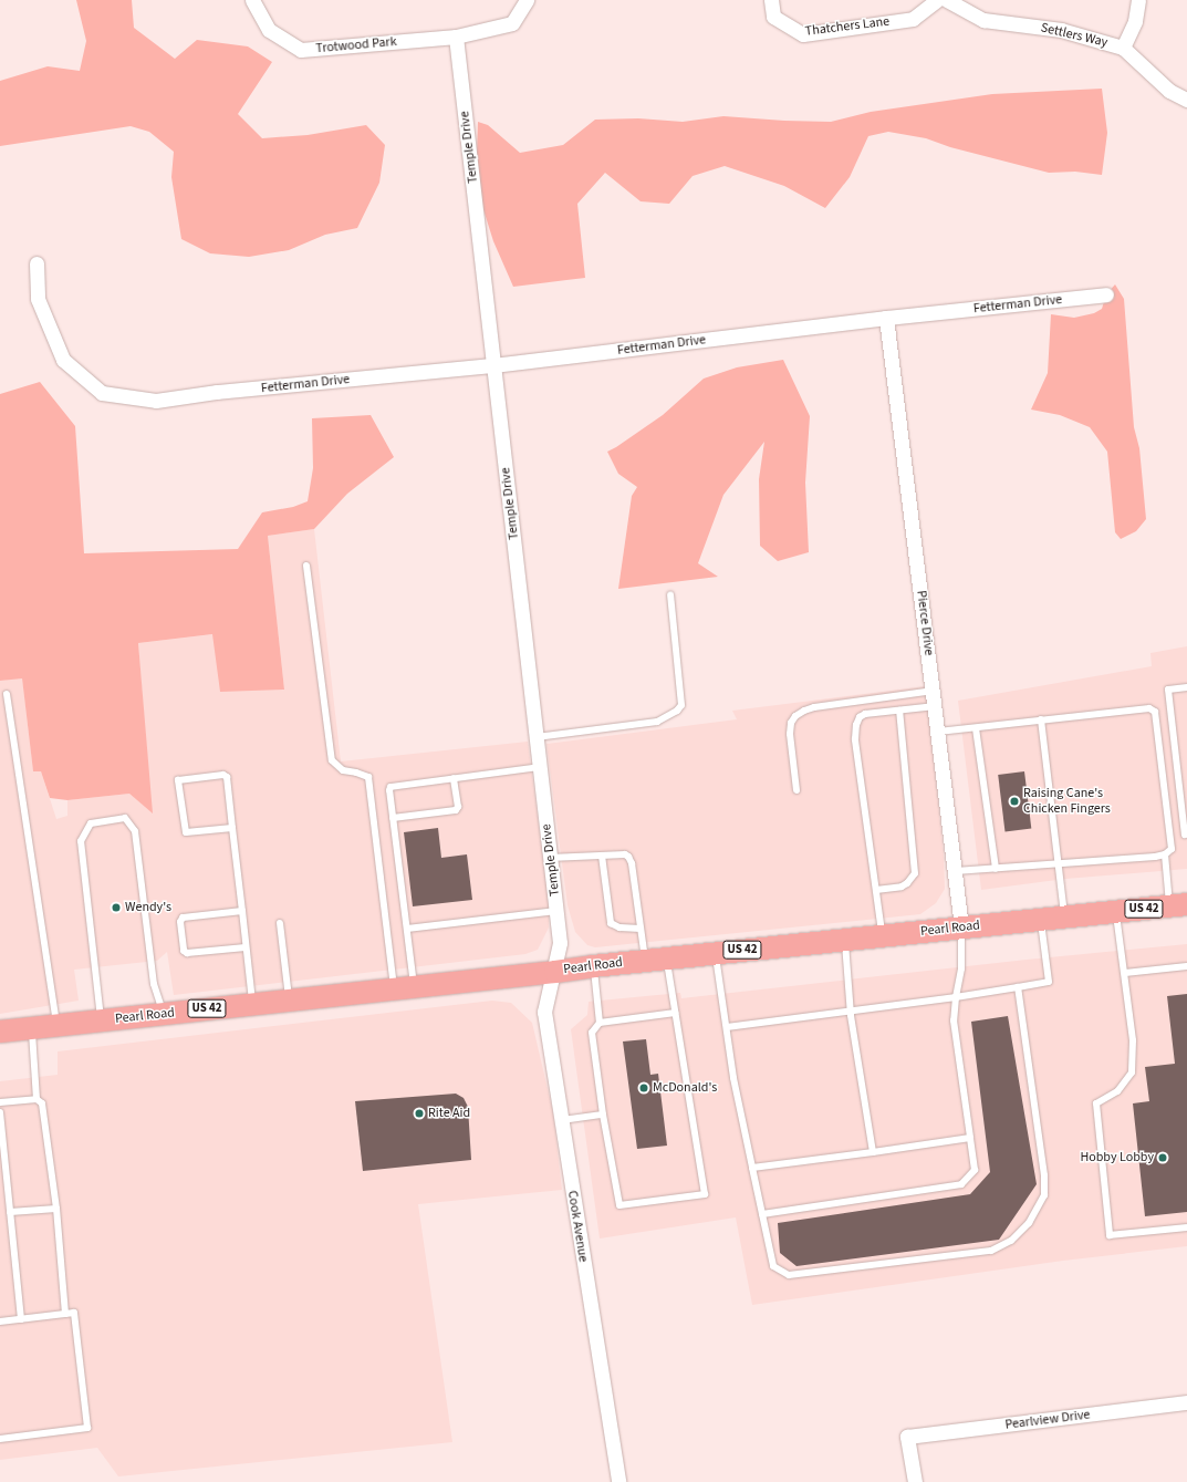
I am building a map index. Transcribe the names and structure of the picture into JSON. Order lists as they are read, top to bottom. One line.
{"streets":{"main road":["US 42","Pearl Road"],"street":["Thatchers Lane","Settlers Way","Trotwood Park","Temple Drive","Fetterman Drive","Pierce Drive","Cook Avenue","Pearlview Drive"]},"crossings":[["Trotwood Park","Temple Drive"],["Temple Drive","Fetterman Drive"],["Temple Drive","Pearl Road"],["Temple Drive","Cook Avenue"],["Fetterman Drive","Pierce Drive"],["Pierce Drive","Pearl Road"],["Pearl Road","Cook Avenue"]],"places":["Raising Cane's Chicken Fingers","Wendy's","McDonald's","Rite Aid","Hobby Lobby"]}
